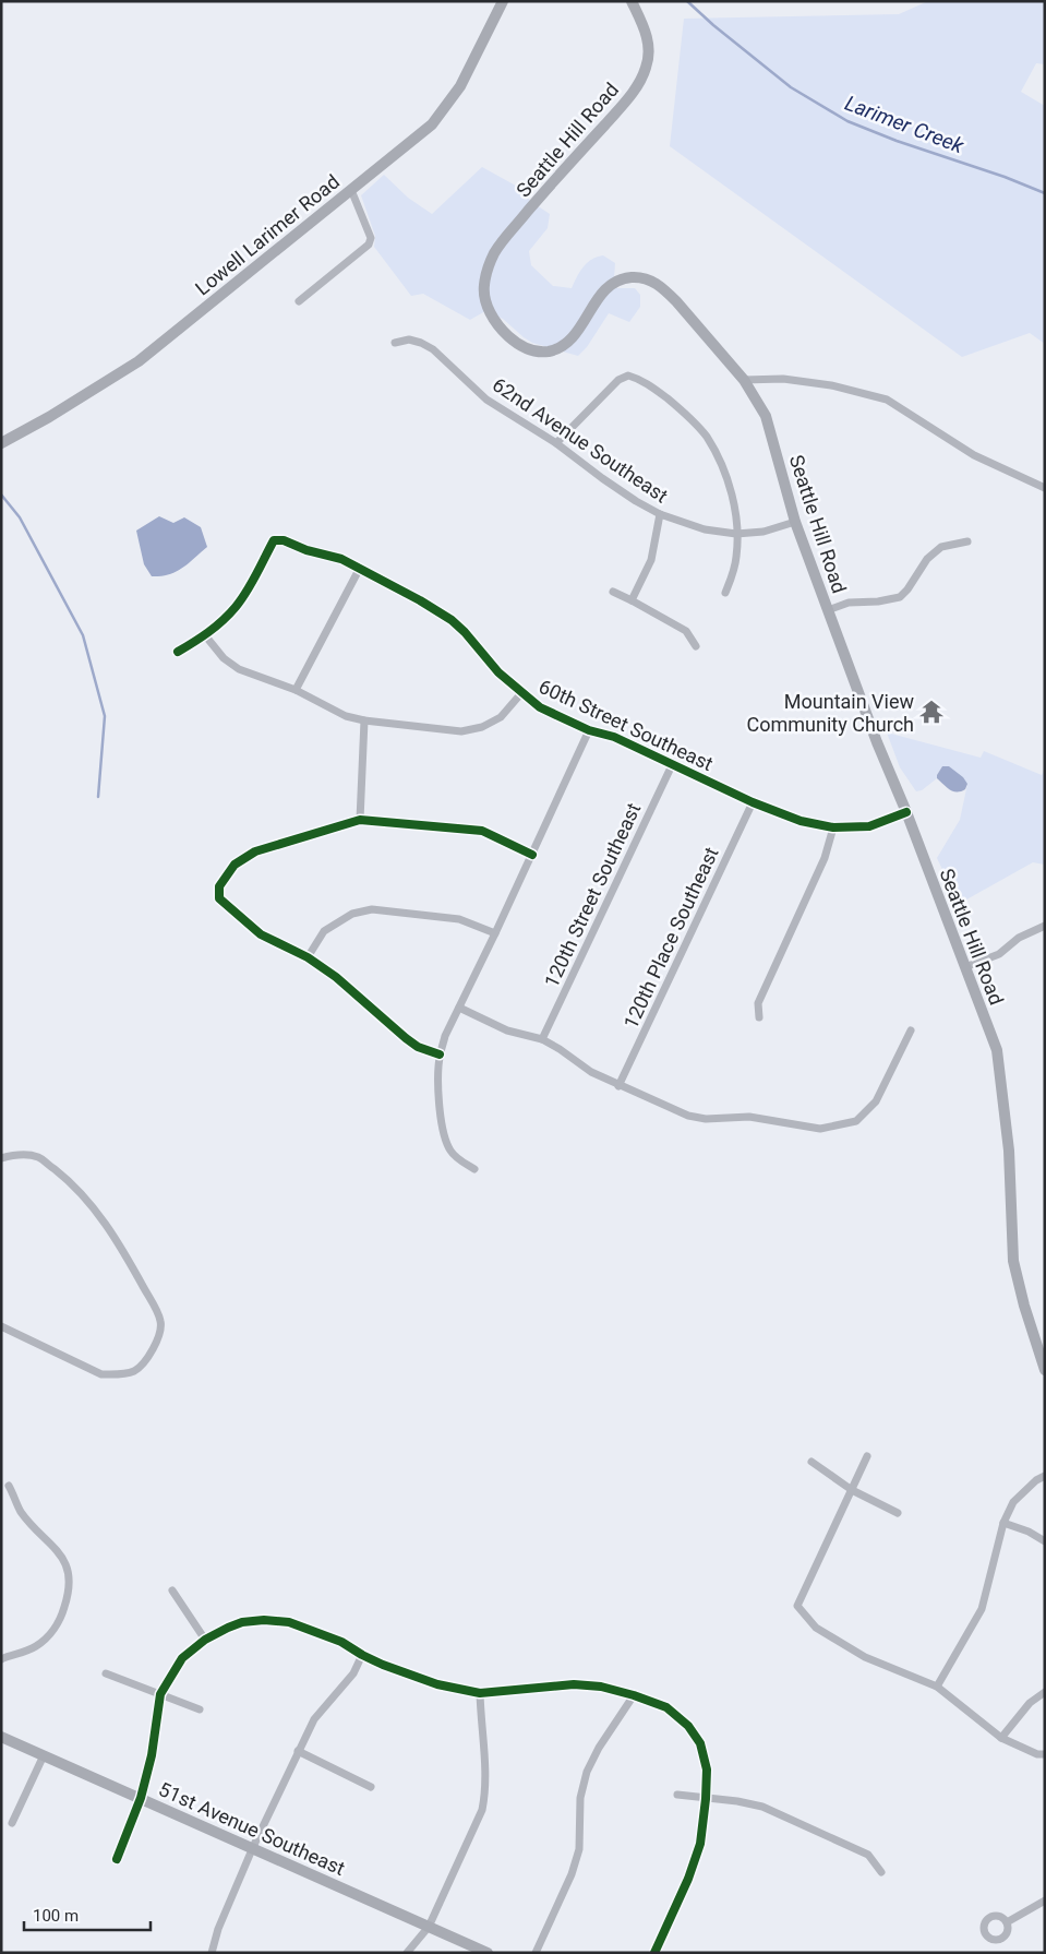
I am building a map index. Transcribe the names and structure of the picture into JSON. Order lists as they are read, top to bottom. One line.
{"streets":{"main road":["Seattle Hill Road","Lowell Larimer Road","51st Avenue Southeast"],"street":["62nd Avenue Southeast","60th Street Southeast","120th Street Southeast","120th Place Southeast"]},"crossings":[["Seattle Hill Road","62nd Avenue Southeast"],["Seattle Hill Road","60th Street Southeast"],["60th Street Southeast","120th Street Southeast"],["60th Street Southeast","120th Place Southeast"]],"water":["Larimer Creek"],"places":{"temple":["Mountain View Community Church"]},"scale_bar":"100 m"}
